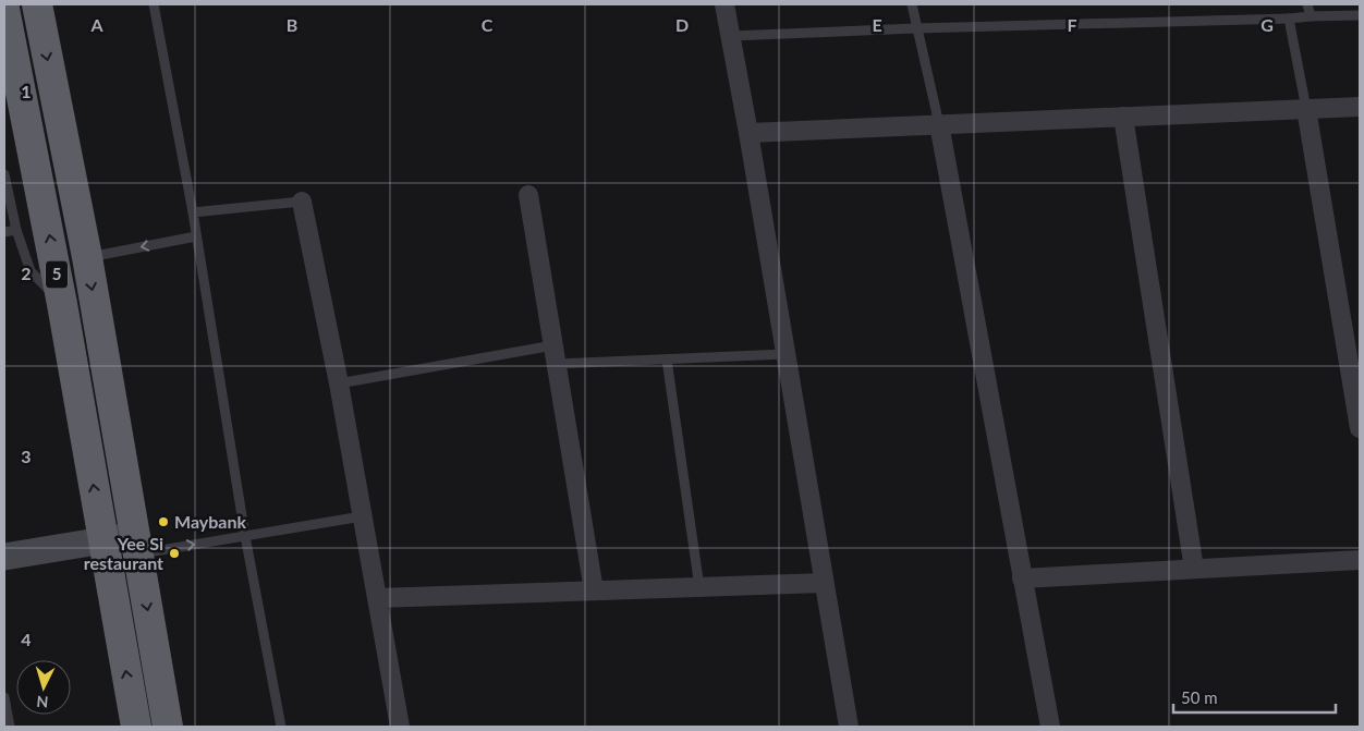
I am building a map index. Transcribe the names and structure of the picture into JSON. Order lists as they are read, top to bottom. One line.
{"streets":{"highway":["5"]},"places":["Maybank","Yee Si restaurant"],"scale_bar":"50 m","north":"bottom","grid":{"columns":["A","B","C","D","E","F","G"],"rows":["1","2","3","4"]}}
